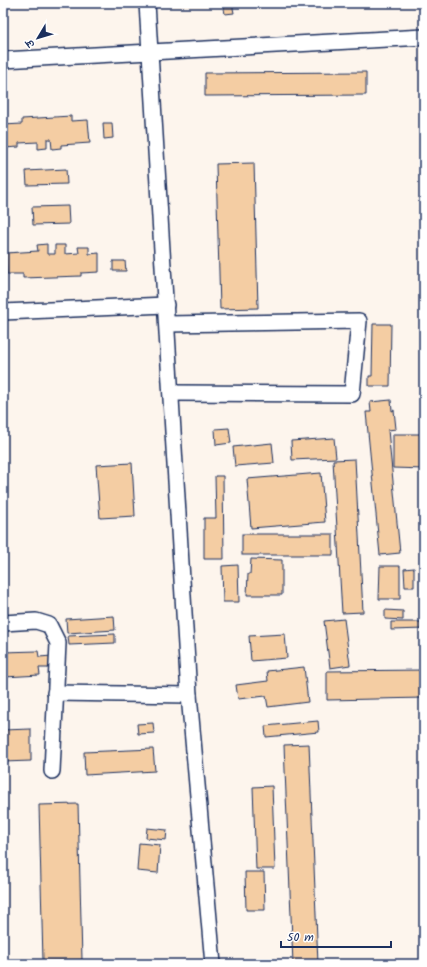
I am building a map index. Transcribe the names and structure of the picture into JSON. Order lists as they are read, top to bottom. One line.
{"scale_bar":"50 m","north":"bottom left"}
